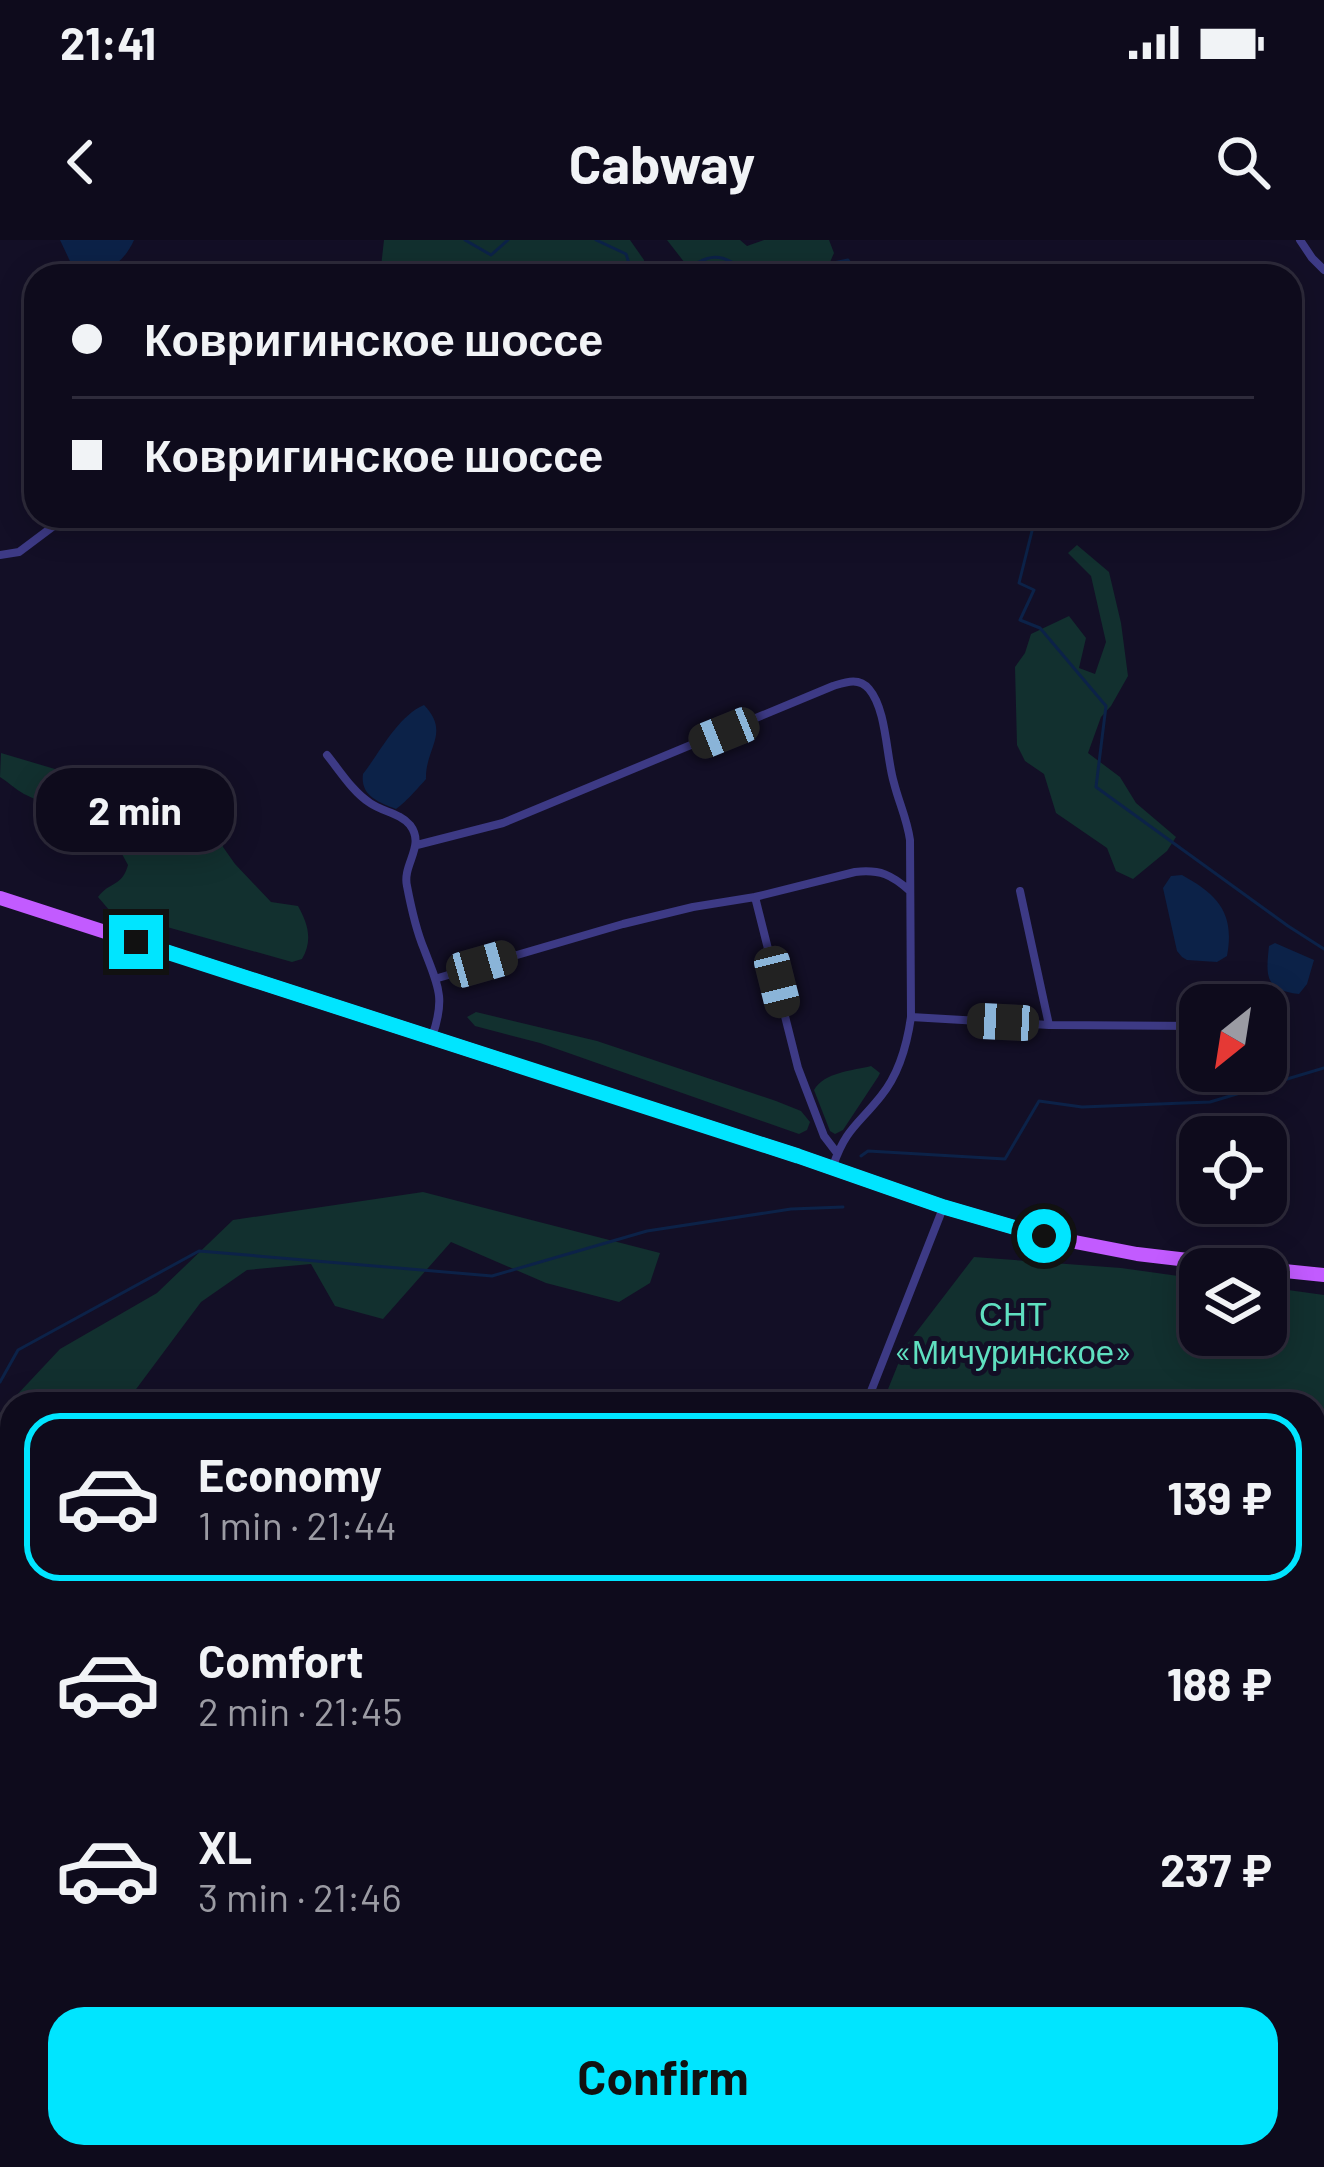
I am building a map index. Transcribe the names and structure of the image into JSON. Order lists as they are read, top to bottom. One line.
{"parks":["СНТ «Мичуринское»"],"north":"bottom left","page":{"status":"21:41","header":"Cabway","banner":["Ковригинское шоссе","Ковригинское шоссе"],"bubble":"2 min","list":[{"name":"Economy","note":"1 min · 21:44","value":"139 ₽"},{"name":"Comfort","note":"2 min · 21:45","value":"188 ₽"},{"name":"XL","note":"3 min · 21:46","value":"237 ₽"}],"buttons":"Confirm"}}
